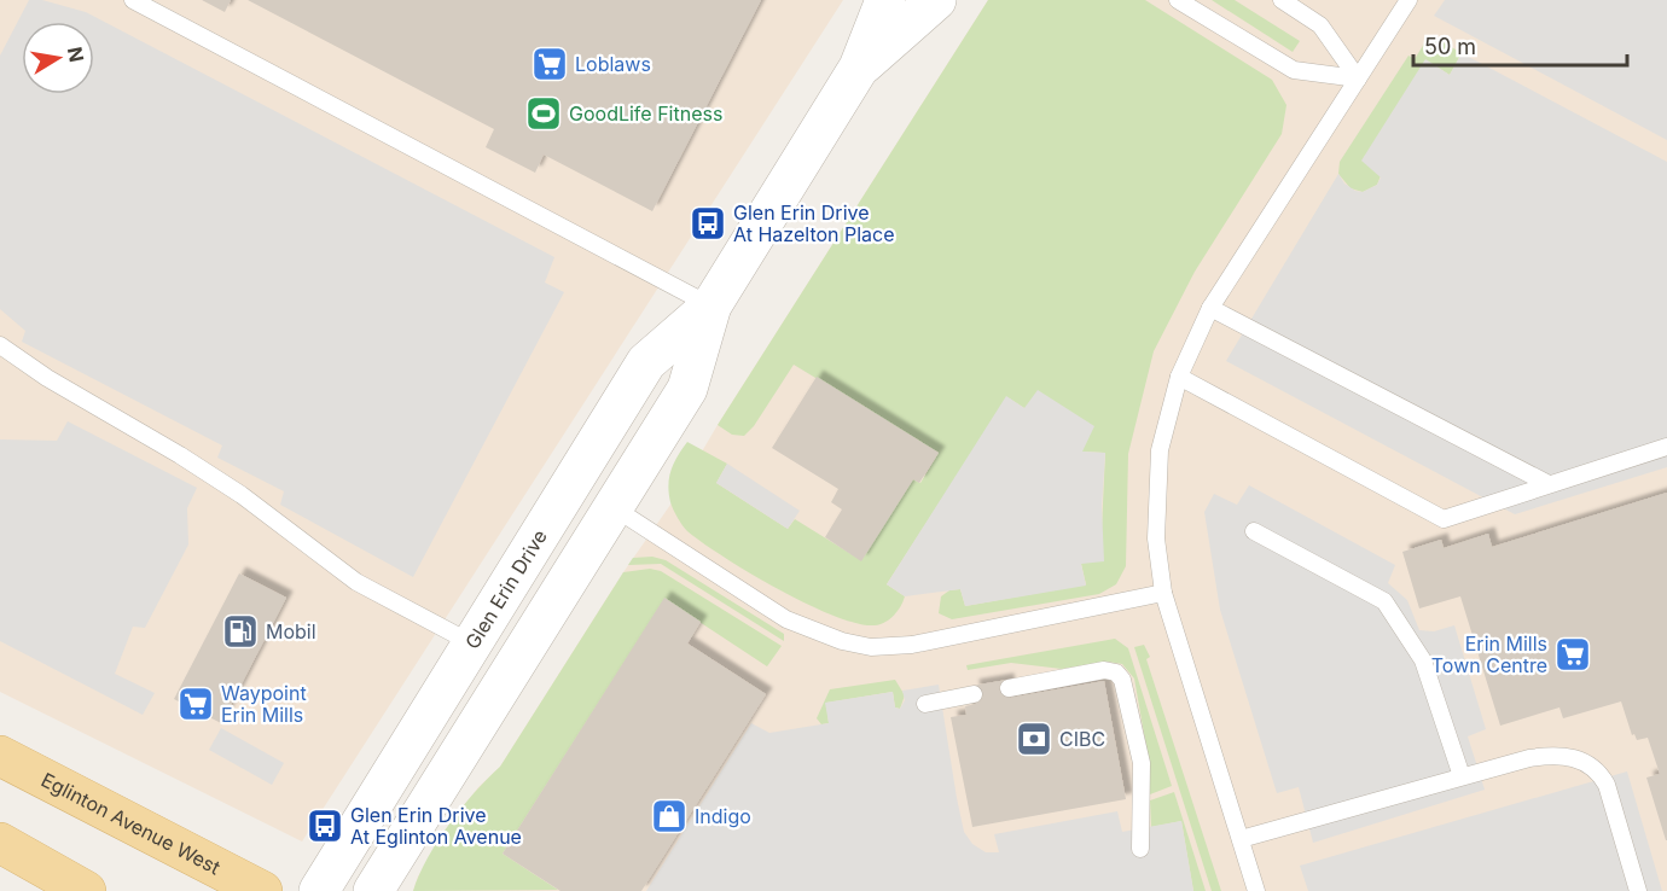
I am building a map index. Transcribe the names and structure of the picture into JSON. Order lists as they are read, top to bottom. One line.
{"streets":{"main road":["Eglinton Avenue West"],"street":["Glen Erin Drive"]},"places":{"supermarket":["Loblaws","Erin Mills Town Centre","Waypoint Erin Mills"],"sports":["GoodLife Fitness"],"bus stop":["Glen Erin Drive At Hazelton Place","Glen Erin Drive At Eglinton Avenue"],"fuel station":["Mobil"],"bank":["CIBC"],"shop":["Indigo"]},"scale_bar":"50 m","north":"right"}
